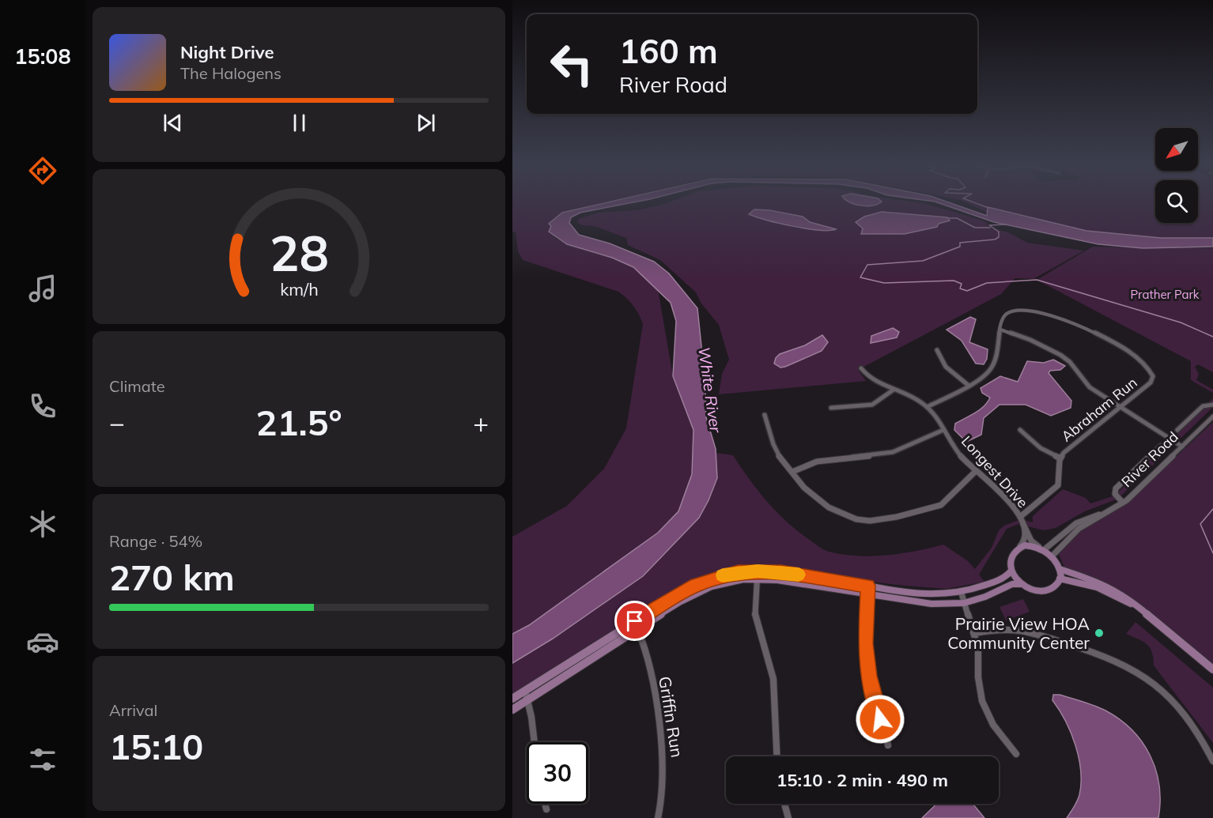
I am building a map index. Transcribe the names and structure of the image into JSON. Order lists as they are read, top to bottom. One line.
{"streets":{"street":["Abraham Run","River Road","Longest Drive","Griffin Run"]},"crossings":[["Abraham Run","Longest Drive"],["River Road","Longest Drive"]],"water":["White River"],"parks":["Prather Park"],"places":["Prairie View HOA Community Center"],"north":"bottom left","page":{"tabs":"15:08","turn":["160 m","River Road"],"song":["Night Drive","The Halogens"],"tile":["Climate",["Range · 54%","270 km"],["Arrival","15:10"]],"heat":["−","21.5°","+"],"limit":"30","trip":"15:10 · 2 min · 490 m","gauge":["28","km/h"]}}
